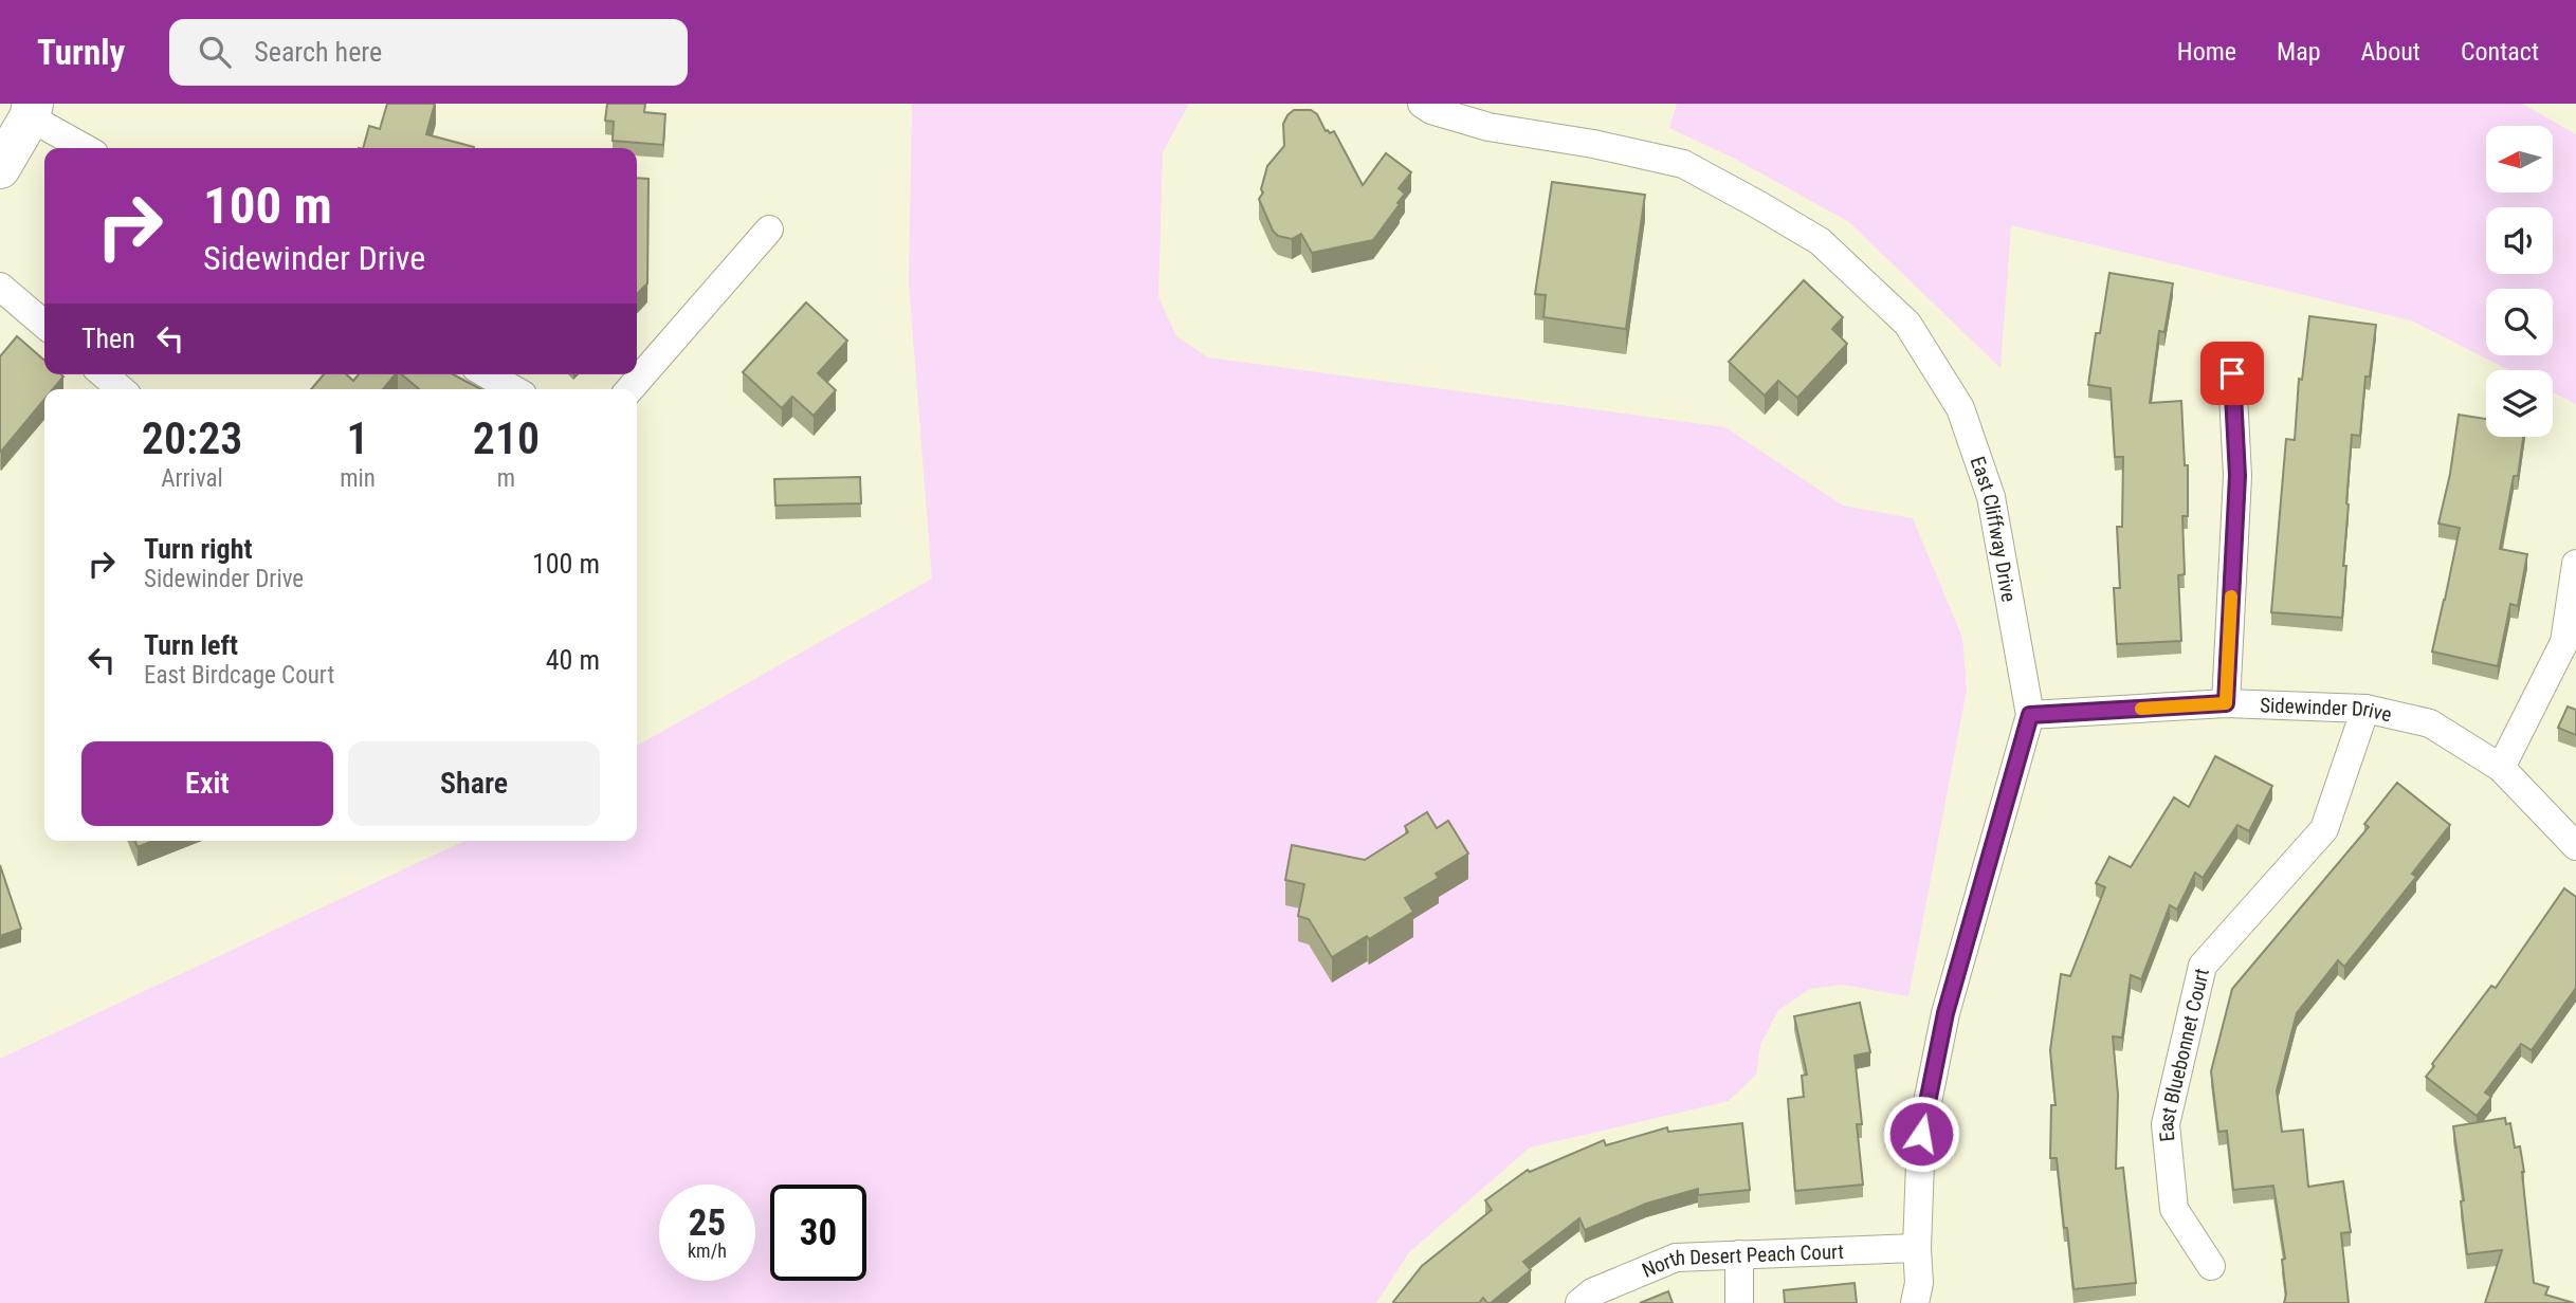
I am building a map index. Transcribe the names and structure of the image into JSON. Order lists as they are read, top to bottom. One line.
{"streets":{"street":["East Cliffway Drive","Sidewinder Drive","East Bluebonnet Court","North Desert Peach Court"]},"crossings":[["East Cliffway Drive","Sidewinder Drive"],["East Cliffway Drive","North Desert Peach Court"],["Sidewinder Drive","East Bluebonnet Court"]],"north":"left","page":{"header":"Turnly","search":"Search here","nav":["Home","Map","About","Contact"],"turn":["100 m","Sidewinder Drive"],"then":"Then","eta":["20:23","Arrival","1","min","210","m"],"list":[{"name":"Turn right","note":"Sidewinder Drive","value":"100 m"},{"name":"Turn left","note":"East Birdcage Court","value":"40 m"}],"buttons":["Exit","Share"],"speed":"25 km/h","limit":"30"}}
